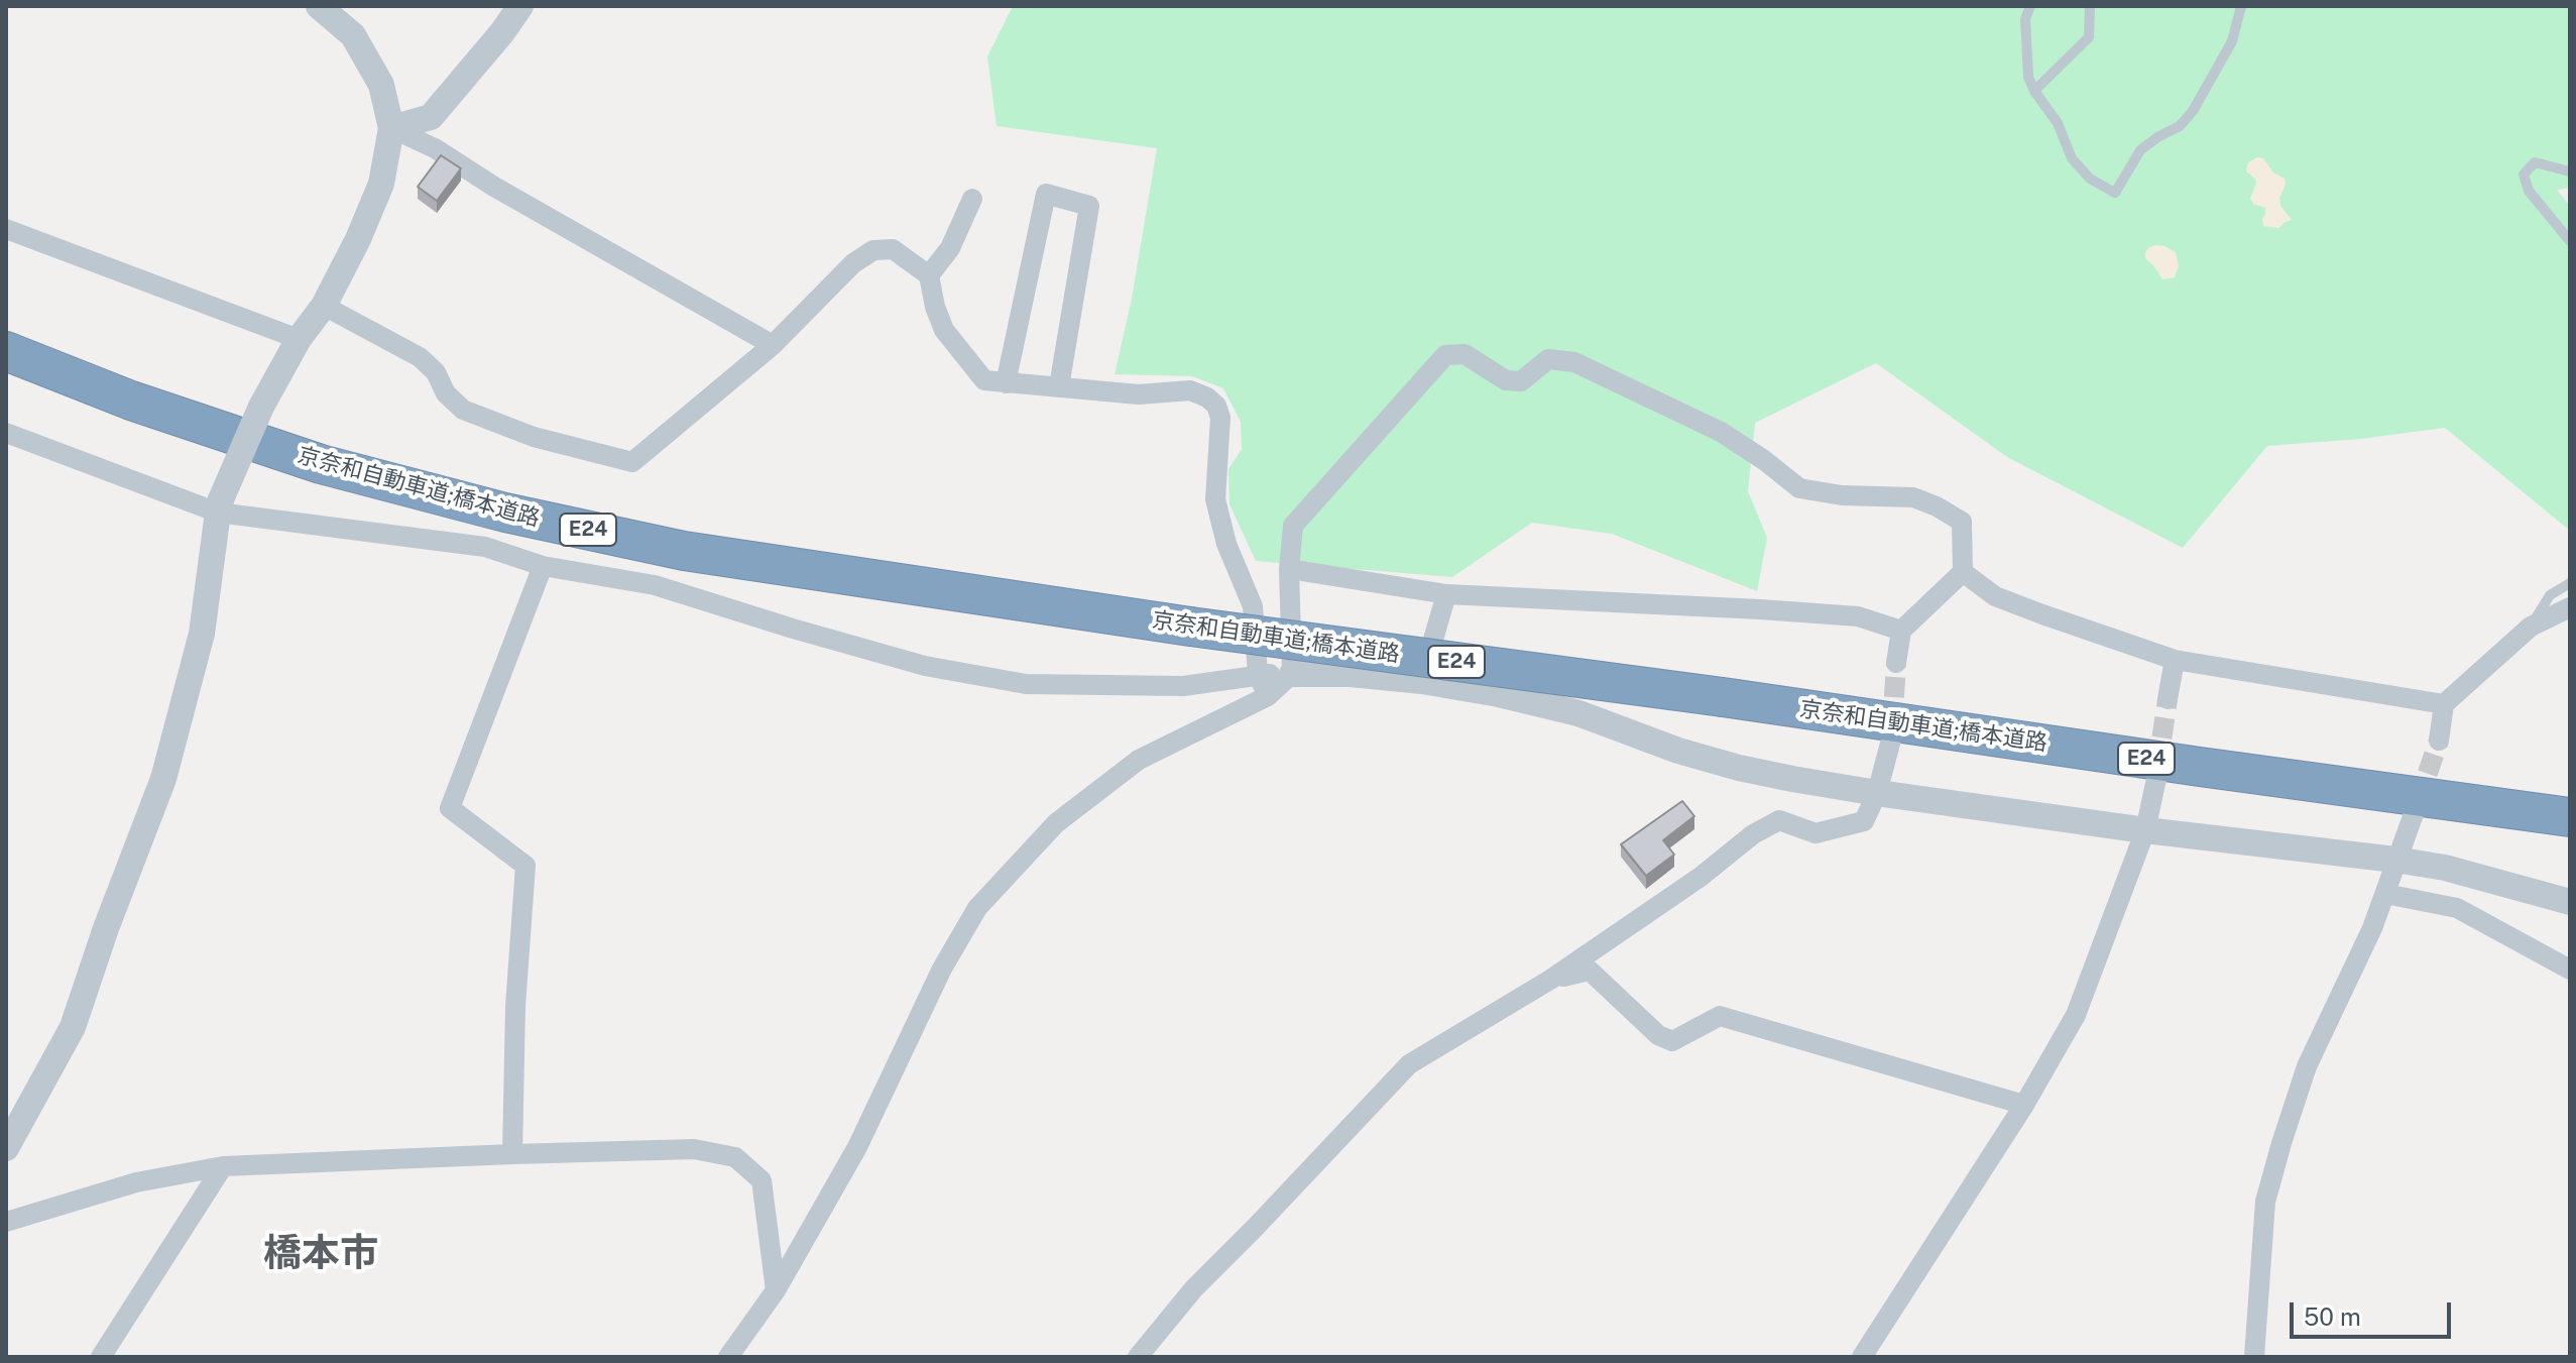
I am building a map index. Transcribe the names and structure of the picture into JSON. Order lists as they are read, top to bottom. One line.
{"streets":{"highway":["京奈和自動車道;橋本道路","E24"]},"districts":["橋本市"],"scale_bar":"50 m"}
